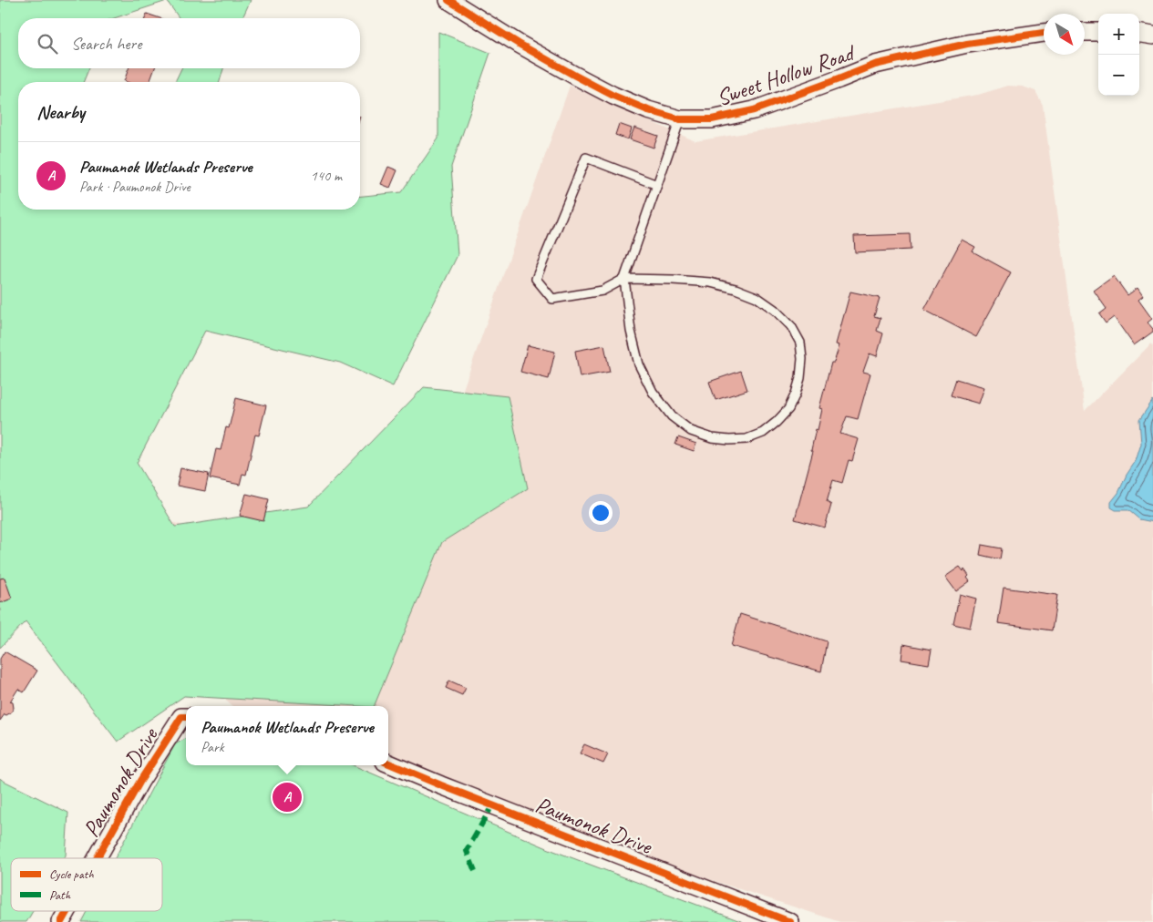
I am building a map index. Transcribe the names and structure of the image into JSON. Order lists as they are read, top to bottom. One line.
{"streets":{"street":["Sweet Hollow Road","Paumonok Drive"]},"legend":["Cycle path","Path"],"north":"bottom right","page":{"map_buttons":["+","−"],"search":"Search here","heading":"Nearby","list":[{"mark":"A","name":"Paumanok Wetlands Preserve","note":"Park · Paumonok Drive","value":"140 m"}],"popup":["Paumanok Wetlands Preserve","Park"],"pins":"A"}}
